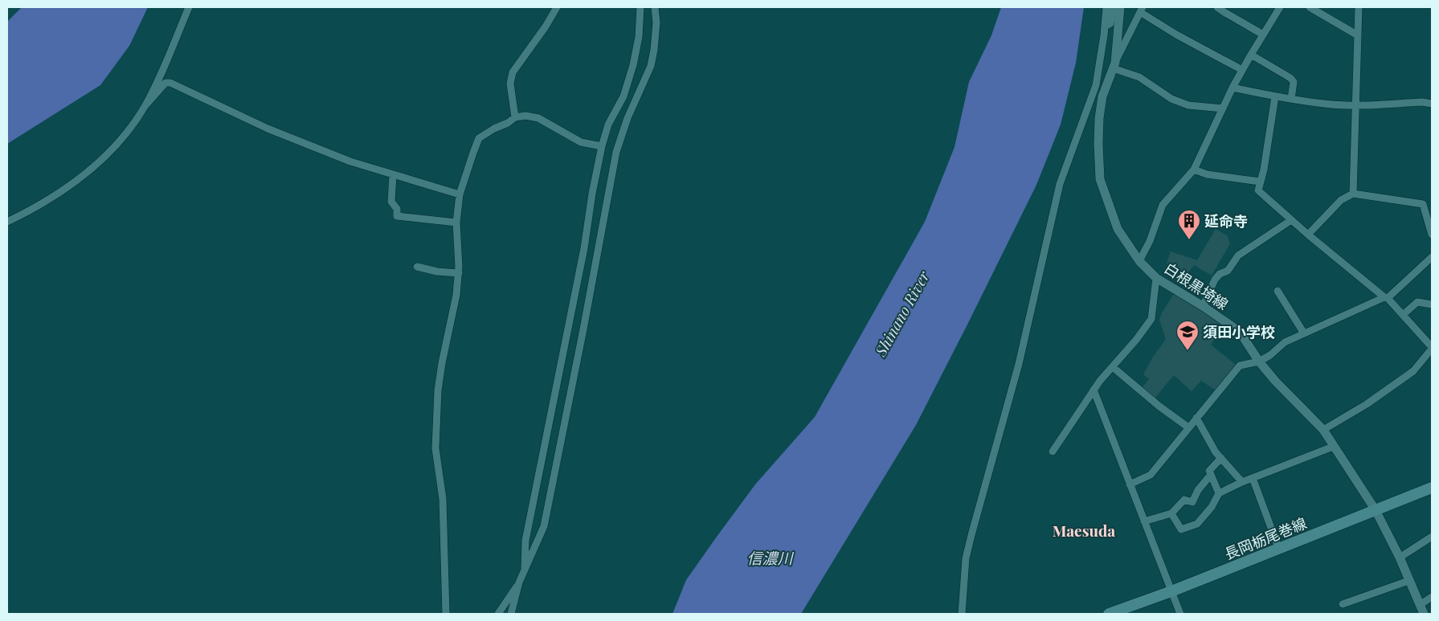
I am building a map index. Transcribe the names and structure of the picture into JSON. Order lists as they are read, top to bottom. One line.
{"streets":{"main road":["白根黒埼線","長岡栃尾巻線"]},"crossings":[["白根黒埼線","長岡栃尾巻線"]],"districts":["Maesuda"],"water":["Shinano River","信濃川"],"places":{"building":["延命寺"],"school or university":["須田小学校"]}}
